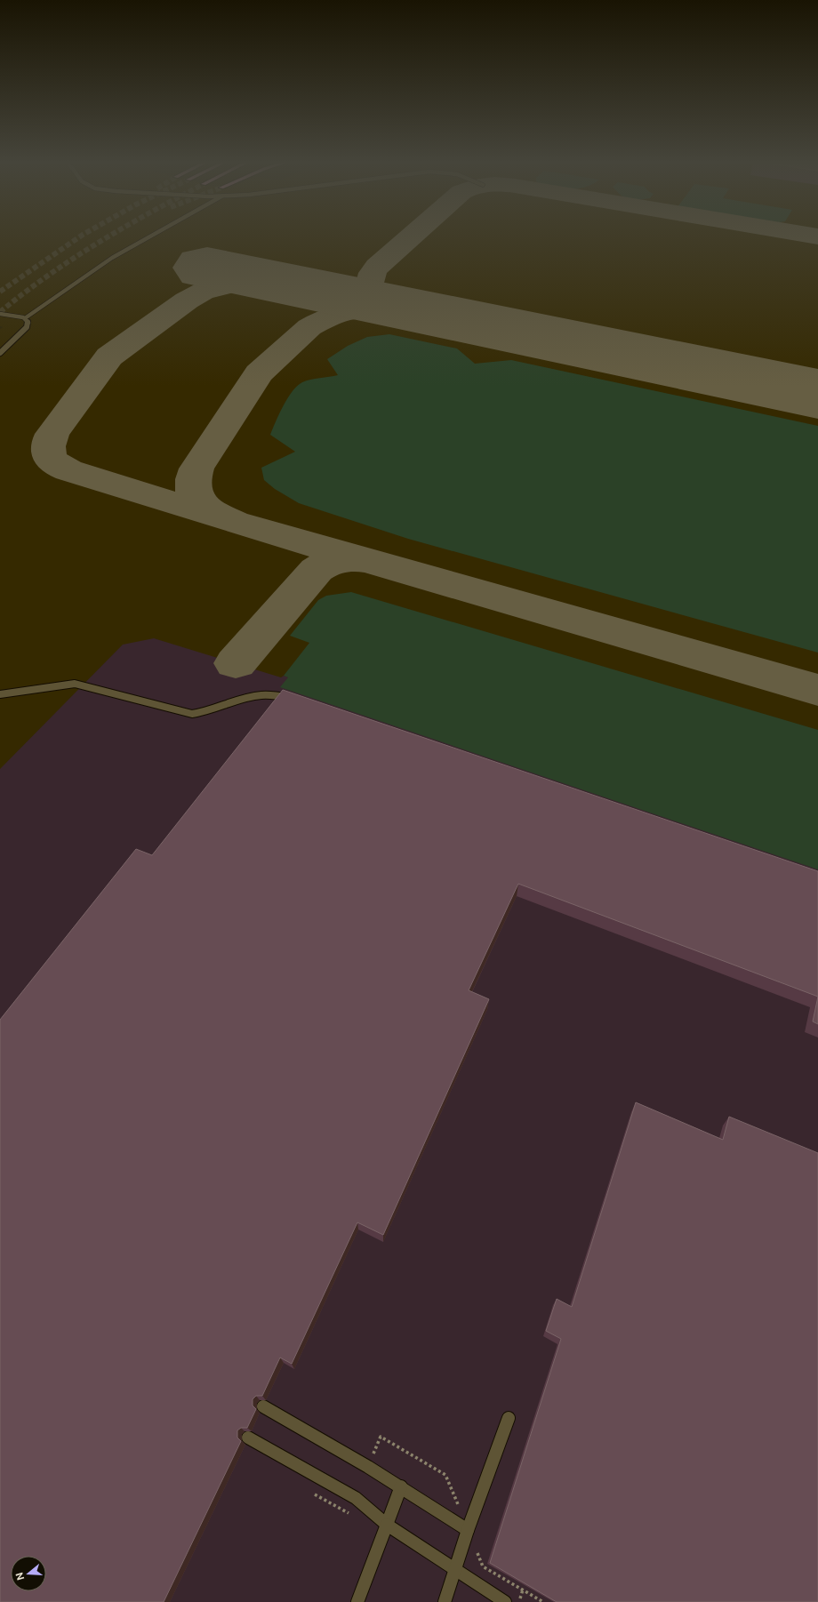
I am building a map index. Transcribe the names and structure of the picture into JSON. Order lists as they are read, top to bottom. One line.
{"north":"left"}
